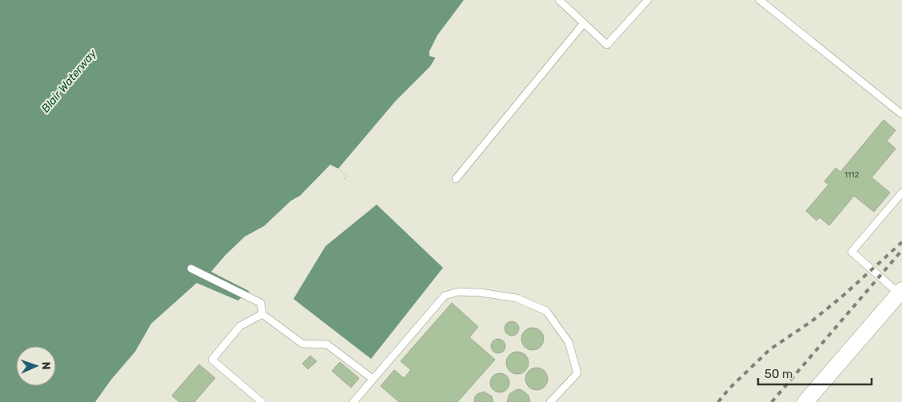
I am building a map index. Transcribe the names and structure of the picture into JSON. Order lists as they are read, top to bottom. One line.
{"water":["Blair Waterway"],"house_numbers":["1112"],"scale_bar":"50 m","north":"right"}
